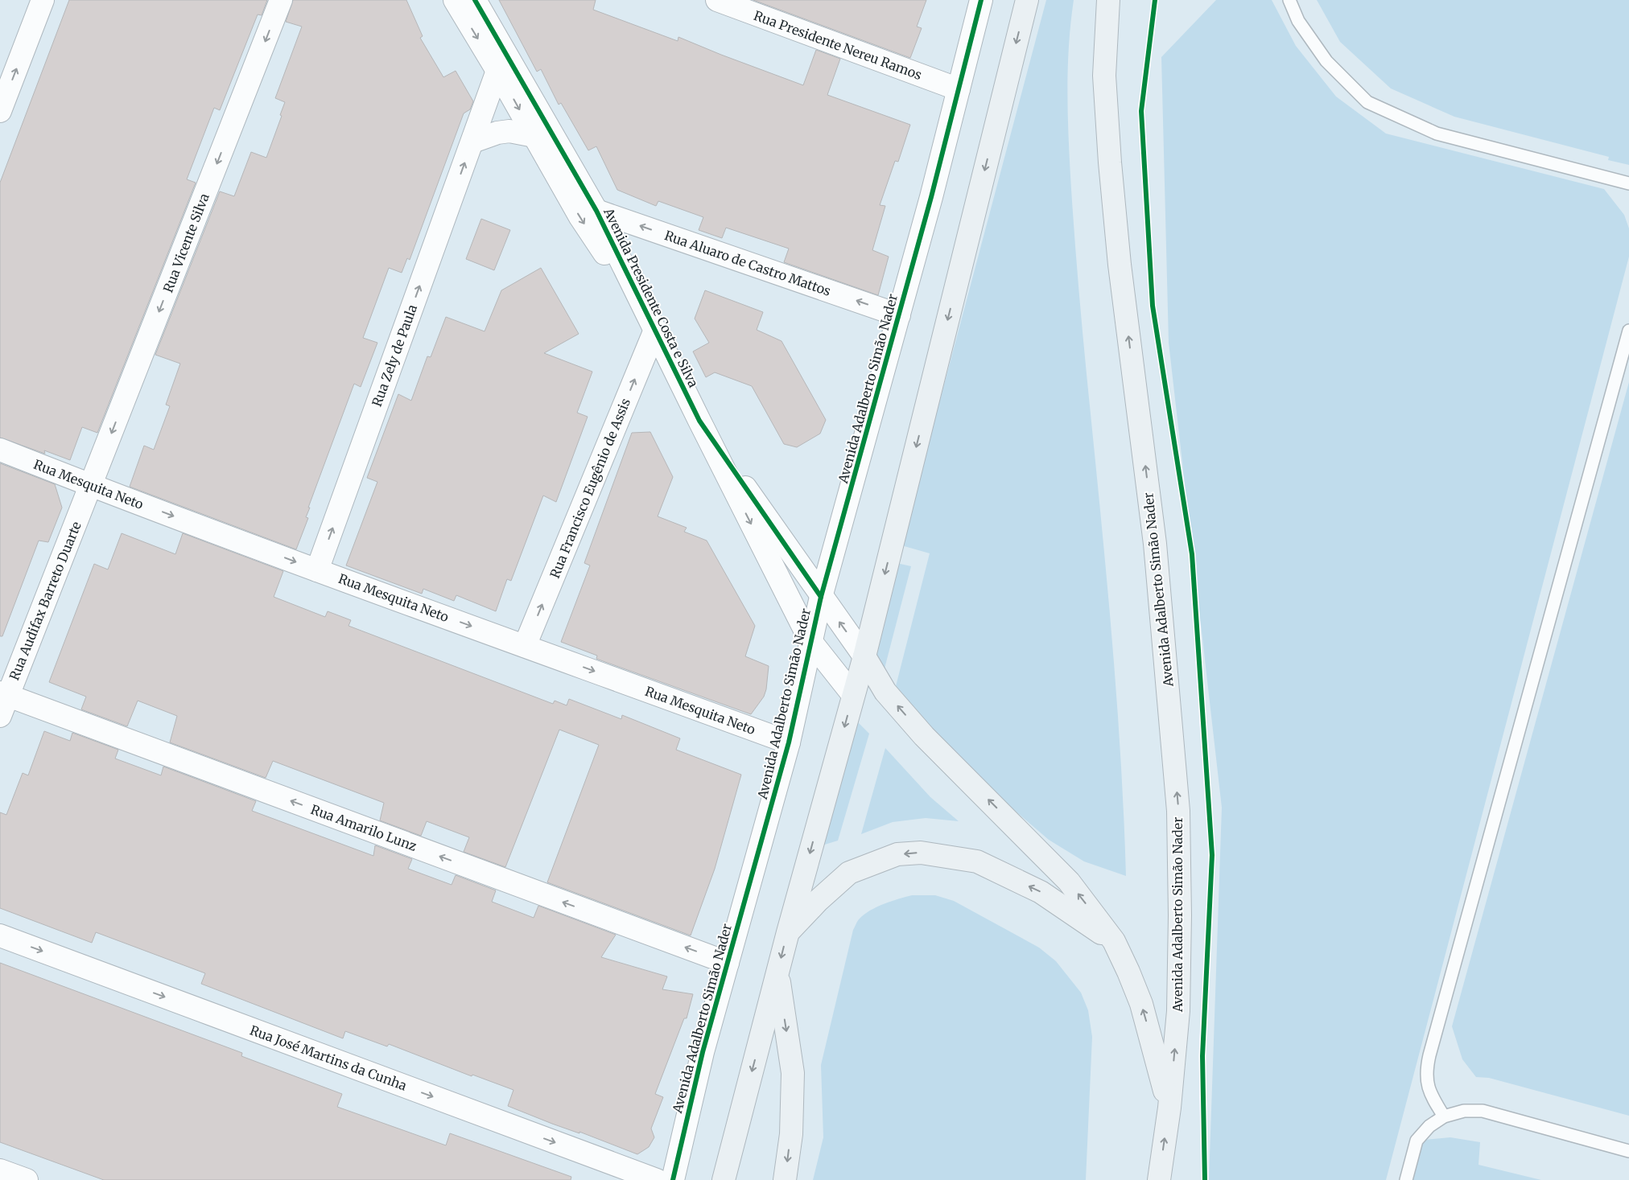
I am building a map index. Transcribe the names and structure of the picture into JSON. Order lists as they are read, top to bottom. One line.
{"streets":{"main road":["Avenida Adalberto Simão Nader"],"street":["Rua Presidente Nereu Ramos","Rua Vicente Silva","Rua Aluaro de Castro Mattos","Avenida Presidente Costa e Silva","Rua Zely de Paula","Rua Mesquita Neto","Rua Francisco Eugênio de Assis","Rua Audifax Barreto Duarte","Rua Amarilo Lunz","Rua José Martins da Cunha"]},"crossings":[["Rua Presidente Nereu Ramos","Avenida Adalberto Simão Nader"],["Rua Vicente Silva","Rua Mesquita Neto"],["Rua Vicente Silva","Rua Audifax Barreto Duarte"],["Rua Aluaro de Castro Mattos","Avenida Presidente Costa e Silva"],["Rua Aluaro de Castro Mattos","Avenida Adalberto Simão Nader"],["Avenida Presidente Costa e Silva","Rua Zely de Paula"],["Avenida Presidente Costa e Silva","Avenida Adalberto Simão Nader"],["Avenida Presidente Costa e Silva","Rua Francisco Eugênio de Assis"],["Rua Zely de Paula","Rua Mesquita Neto"],["Avenida Adalberto Simão Nader","Rua Mesquita Neto"],["Avenida Adalberto Simão Nader","Rua Amarilo Lunz"],["Rua Mesquita Neto","Rua Francisco Eugênio de Assis"],["Rua Mesquita Neto","Rua Audifax Barreto Duarte"],["Rua Audifax Barreto Duarte","Rua Amarilo Lunz"]],"one_way":["Rua Vicente Silva","Rua Aluaro de Castro Mattos","Rua Zely de Paula","Avenida Adalberto Simão Nader","Rua Mesquita Neto","Rua Francisco Eugênio de Assis","Rua Amarilo Lunz","Rua José Martins da Cunha"]}
